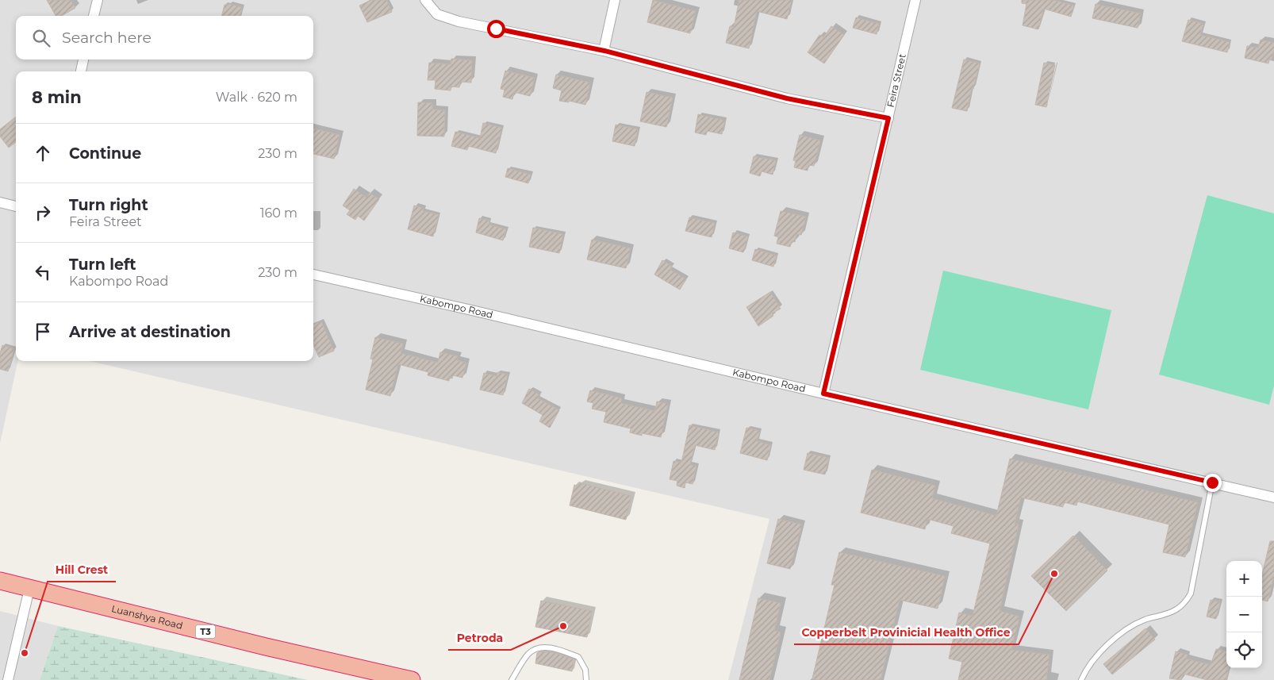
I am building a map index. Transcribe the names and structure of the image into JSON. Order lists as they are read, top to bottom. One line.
{"streets":{"highway":["Luanshya Road","T3"],"street":["Feira Street","Kabompo Road"]},"crossings":[["Feira Street","Kabompo Road"]],"places":["Copperbelt Provinicial Health Office","Petroda","Hill Crest"],"page":{"search":"Search here","heading":["8 min","Walk · 620 m"],"list":[["Continue","230 m"],["Turn right","Feira Street","160 m"],["Turn left","Kabompo Road","230 m"],"Arrive at destination"],"map_buttons":["+","−"]}}
